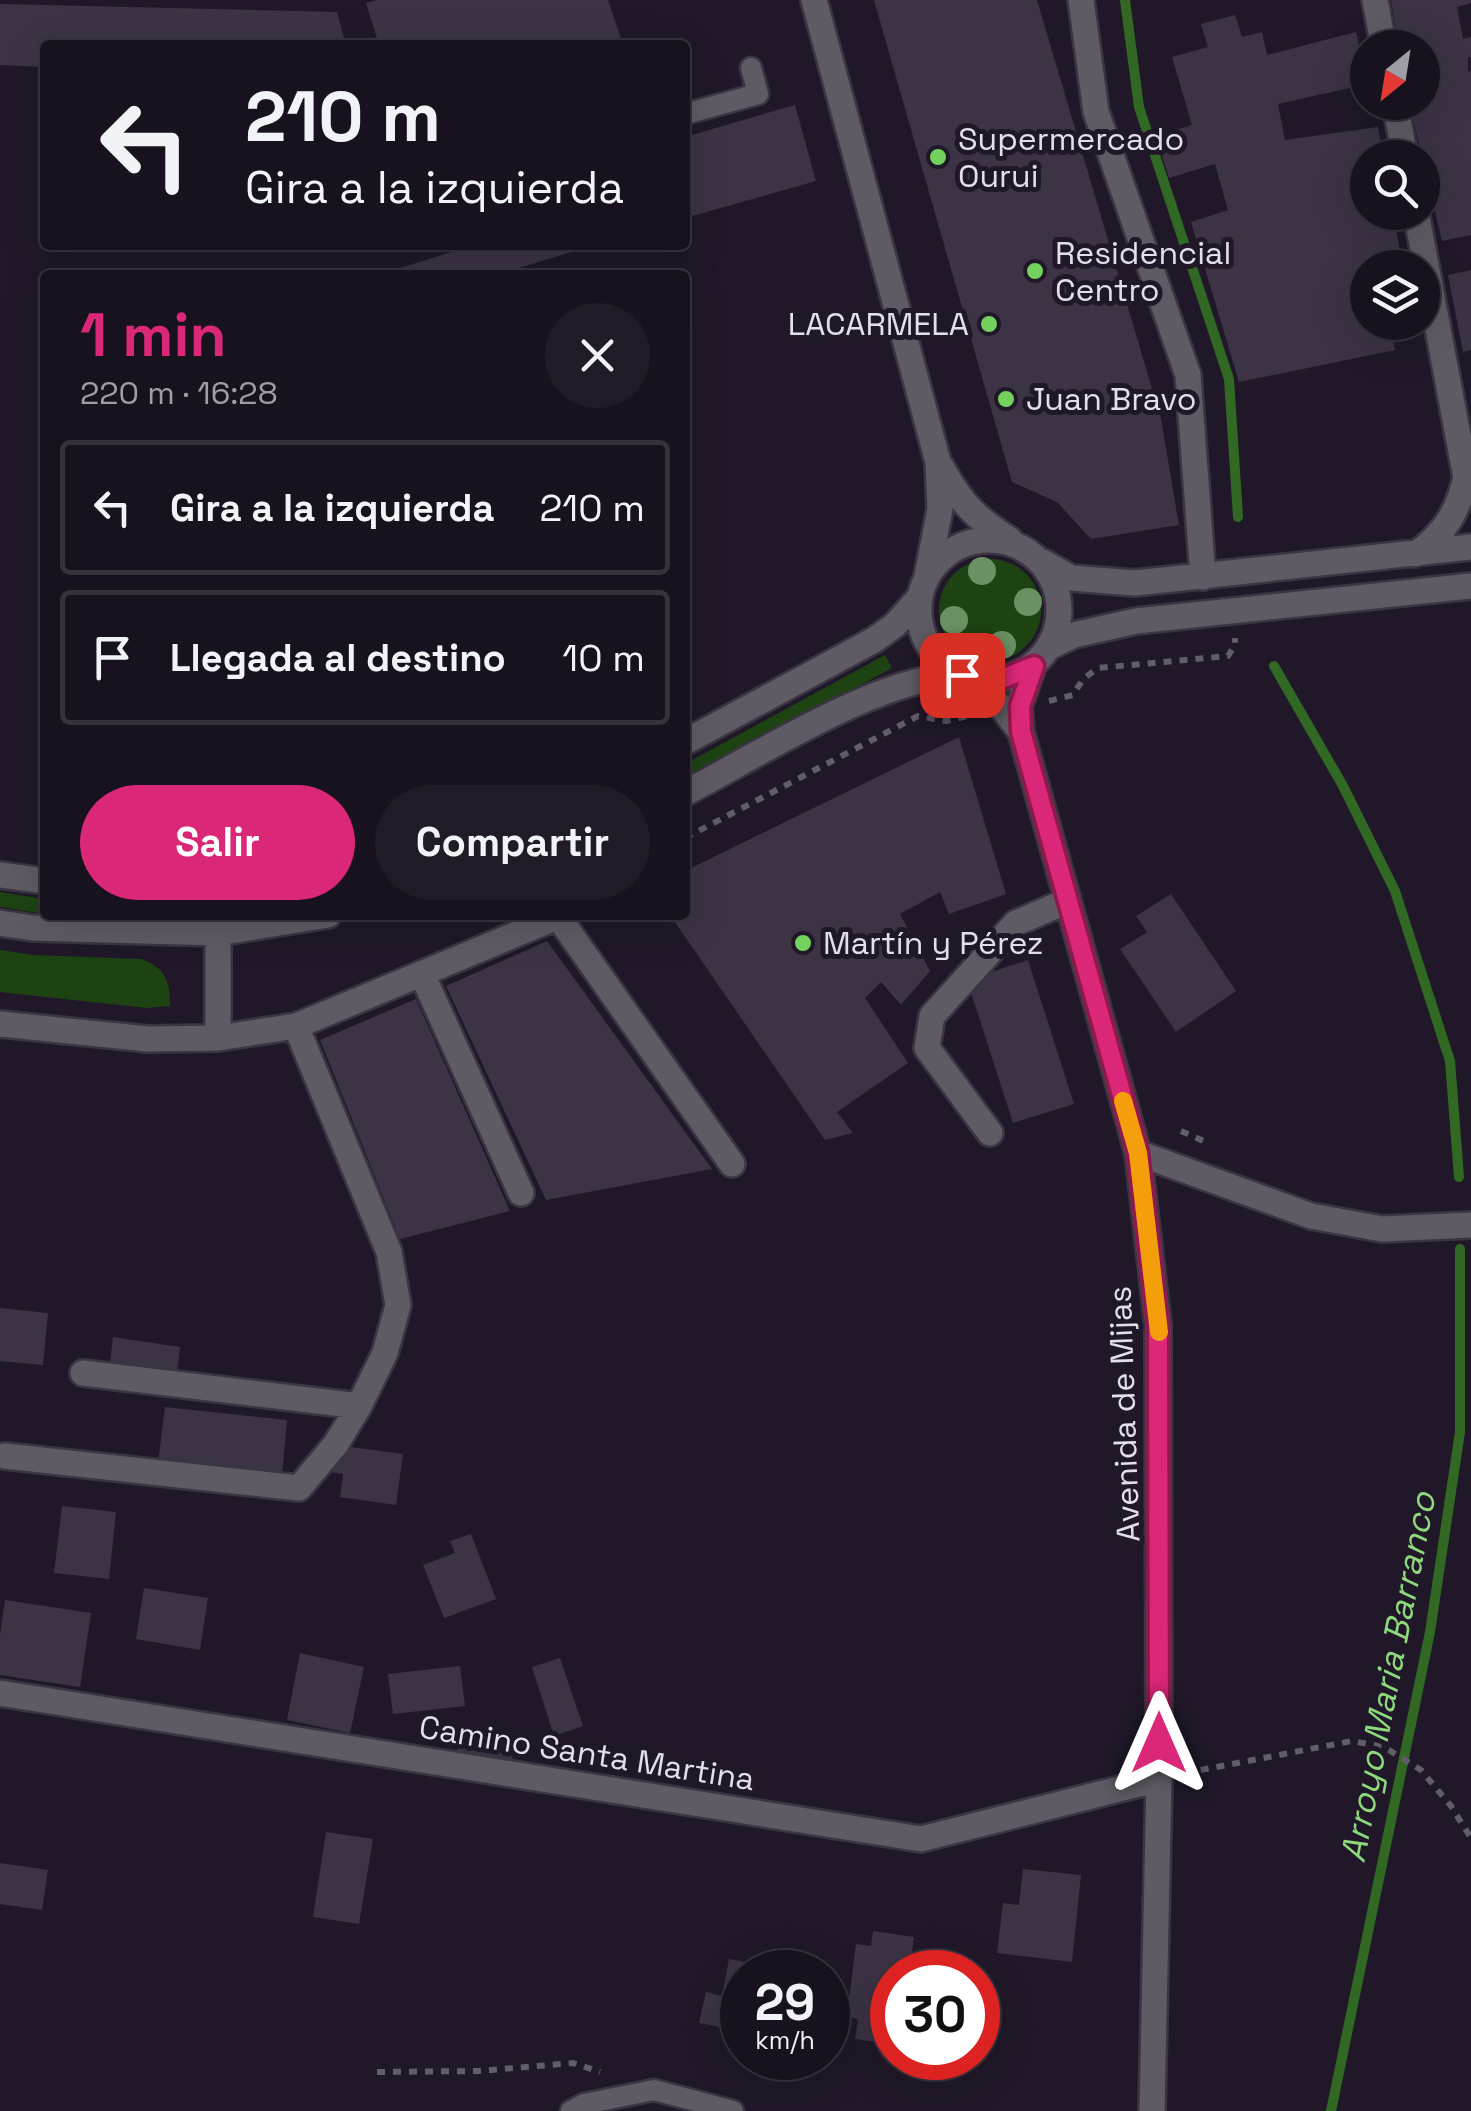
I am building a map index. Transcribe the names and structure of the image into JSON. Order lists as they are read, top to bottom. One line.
{"streets":{"street":["Avenida de Mijas","Camino Santa Martina"]},"crossings":[["Avenida de Mijas","Camino Santa Martina"]],"water":["Arroyo Maria Barranco"],"places":["Supermercado Ourui","Residencial Centro","LACARMELA","Juan Bravo","Martín y Pérez"],"north":"bottom left","page":{"turn":["210 m","Gira a la izquierda"],"heading":["1 min","220 m · 16:28"],"list":[{"name":"Gira a la izquierda","value":"210 m"},{"name":"Llegada al destino","value":"10 m"}],"buttons":["Salir","Compartir"],"speed":"29 km/h","limit":"30"}}
